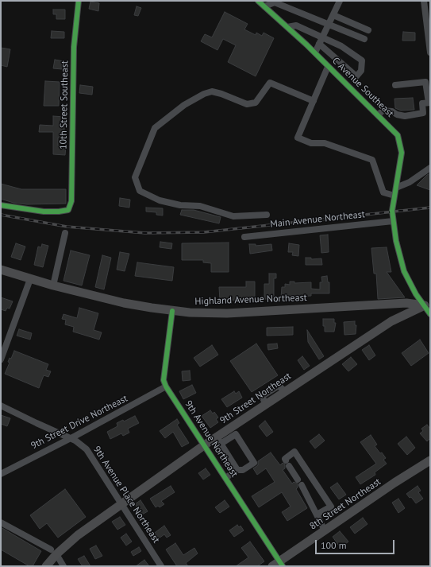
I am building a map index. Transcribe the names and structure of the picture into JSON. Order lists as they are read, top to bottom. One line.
{"streets":{"main road":["Highland Avenue Northeast","9th Street Northeast","8th Street Northeast"],"street":["C Avenue Southeast","10th Street Southeast","Main Avenue Northeast","9th Street Drive Northeast","9th Avenue Northeast","9th Avenue Place Northeast"]},"crossings":[["C Avenue Southeast","Main Avenue Northeast"],["C Avenue Southeast","Highland Avenue Northeast"],["C Avenue Southeast","9th Street Northeast"],["Highland Avenue Northeast","9th Street Northeast"],["Highland Avenue Northeast","9th Avenue Northeast"],["9th Street Northeast","9th Avenue Northeast"],["9th Street Northeast","9th Avenue Place Northeast"],["9th Street Drive Northeast","9th Avenue Northeast"],["9th Street Drive Northeast","9th Avenue Place Northeast"],["9th Avenue Northeast","8th Street Northeast"]],"scale_bar":"100 m"}
